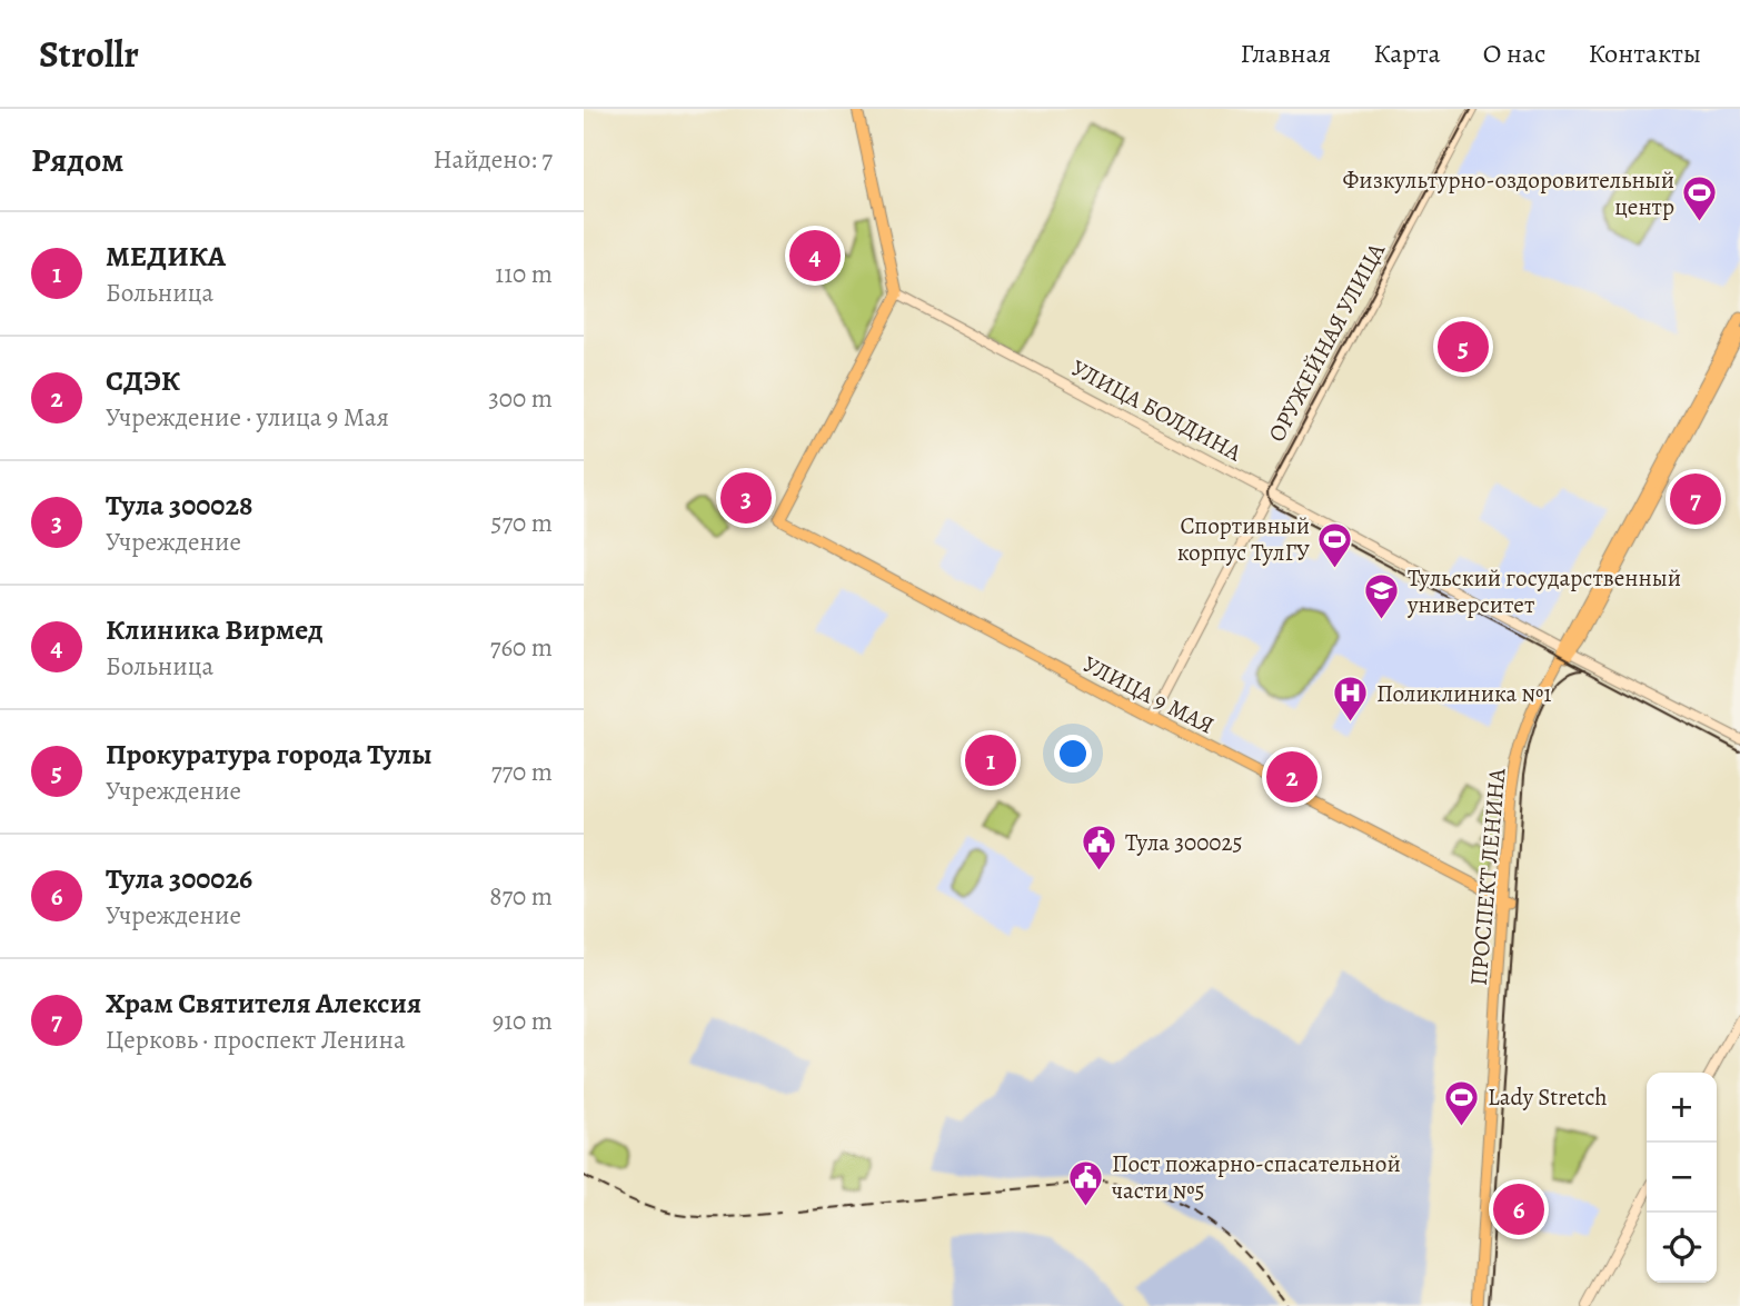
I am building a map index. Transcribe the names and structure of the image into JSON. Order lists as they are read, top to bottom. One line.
{"streets":{"main road":["УЛИЦА 9 МАЯ","ПРОСПЕКТ ЛЕНИНА"],"street":["ОРУЖЕЙНАЯ УЛИЦА","УЛИЦА БОЛДИНА"]},"crossings":[["ОРУЖЕЙНАЯ УЛИЦА","УЛИЦА БОЛДИНА"],["ОРУЖЕЙНАЯ УЛИЦА","УЛИЦА 9 МАЯ"],["УЛИЦА БОЛДИНА","УЛИЦА 9 МАЯ"],["УЛИЦА БОЛДИНА","ПРОСПЕКТ ЛЕНИНА"],["УЛИЦА 9 МАЯ","ПРОСПЕКТ ЛЕНИНА"]],"places":{"sports":["Физкультурно-оздоровительный центр","Спортивный корпус ТулГУ","Lady Stretch"],"school or university":["Тульский государственный университет"],"hospital":["Поликлиника №1"],"public building":["Тула 300025","Пост пожарно-спасательной части №5"]},"page":{"header":"Strollr","nav":["Главная","Карта","О нас","Контакты"],"heading":["Рядом","Найдено: 7"],"list":[{"mark":"1","name":"МЕДИКА","note":"Больница","value":"110 m"},{"mark":"2","name":"СДЭК","note":"Учреждение · улица 9 Мая","value":"300 m"},{"mark":"3","name":"Тула 300028","note":"Учреждение","value":"570 m"},{"mark":"4","name":"Клиника Вирмед","note":"Больница","value":"760 m"},{"mark":"5","name":"Прокуратура города Тулы","note":"Учреждение","value":"770 m"},{"mark":"6","name":"Тула 300026","note":"Учреждение","value":"870 m"},{"mark":"7","name":"Храм Святителя Алексия","note":"Церковь · проспект Ленина","value":"910 m"}],"pins":["4","5","3","7","1","2","6"],"map_buttons":["+","−"]}}
